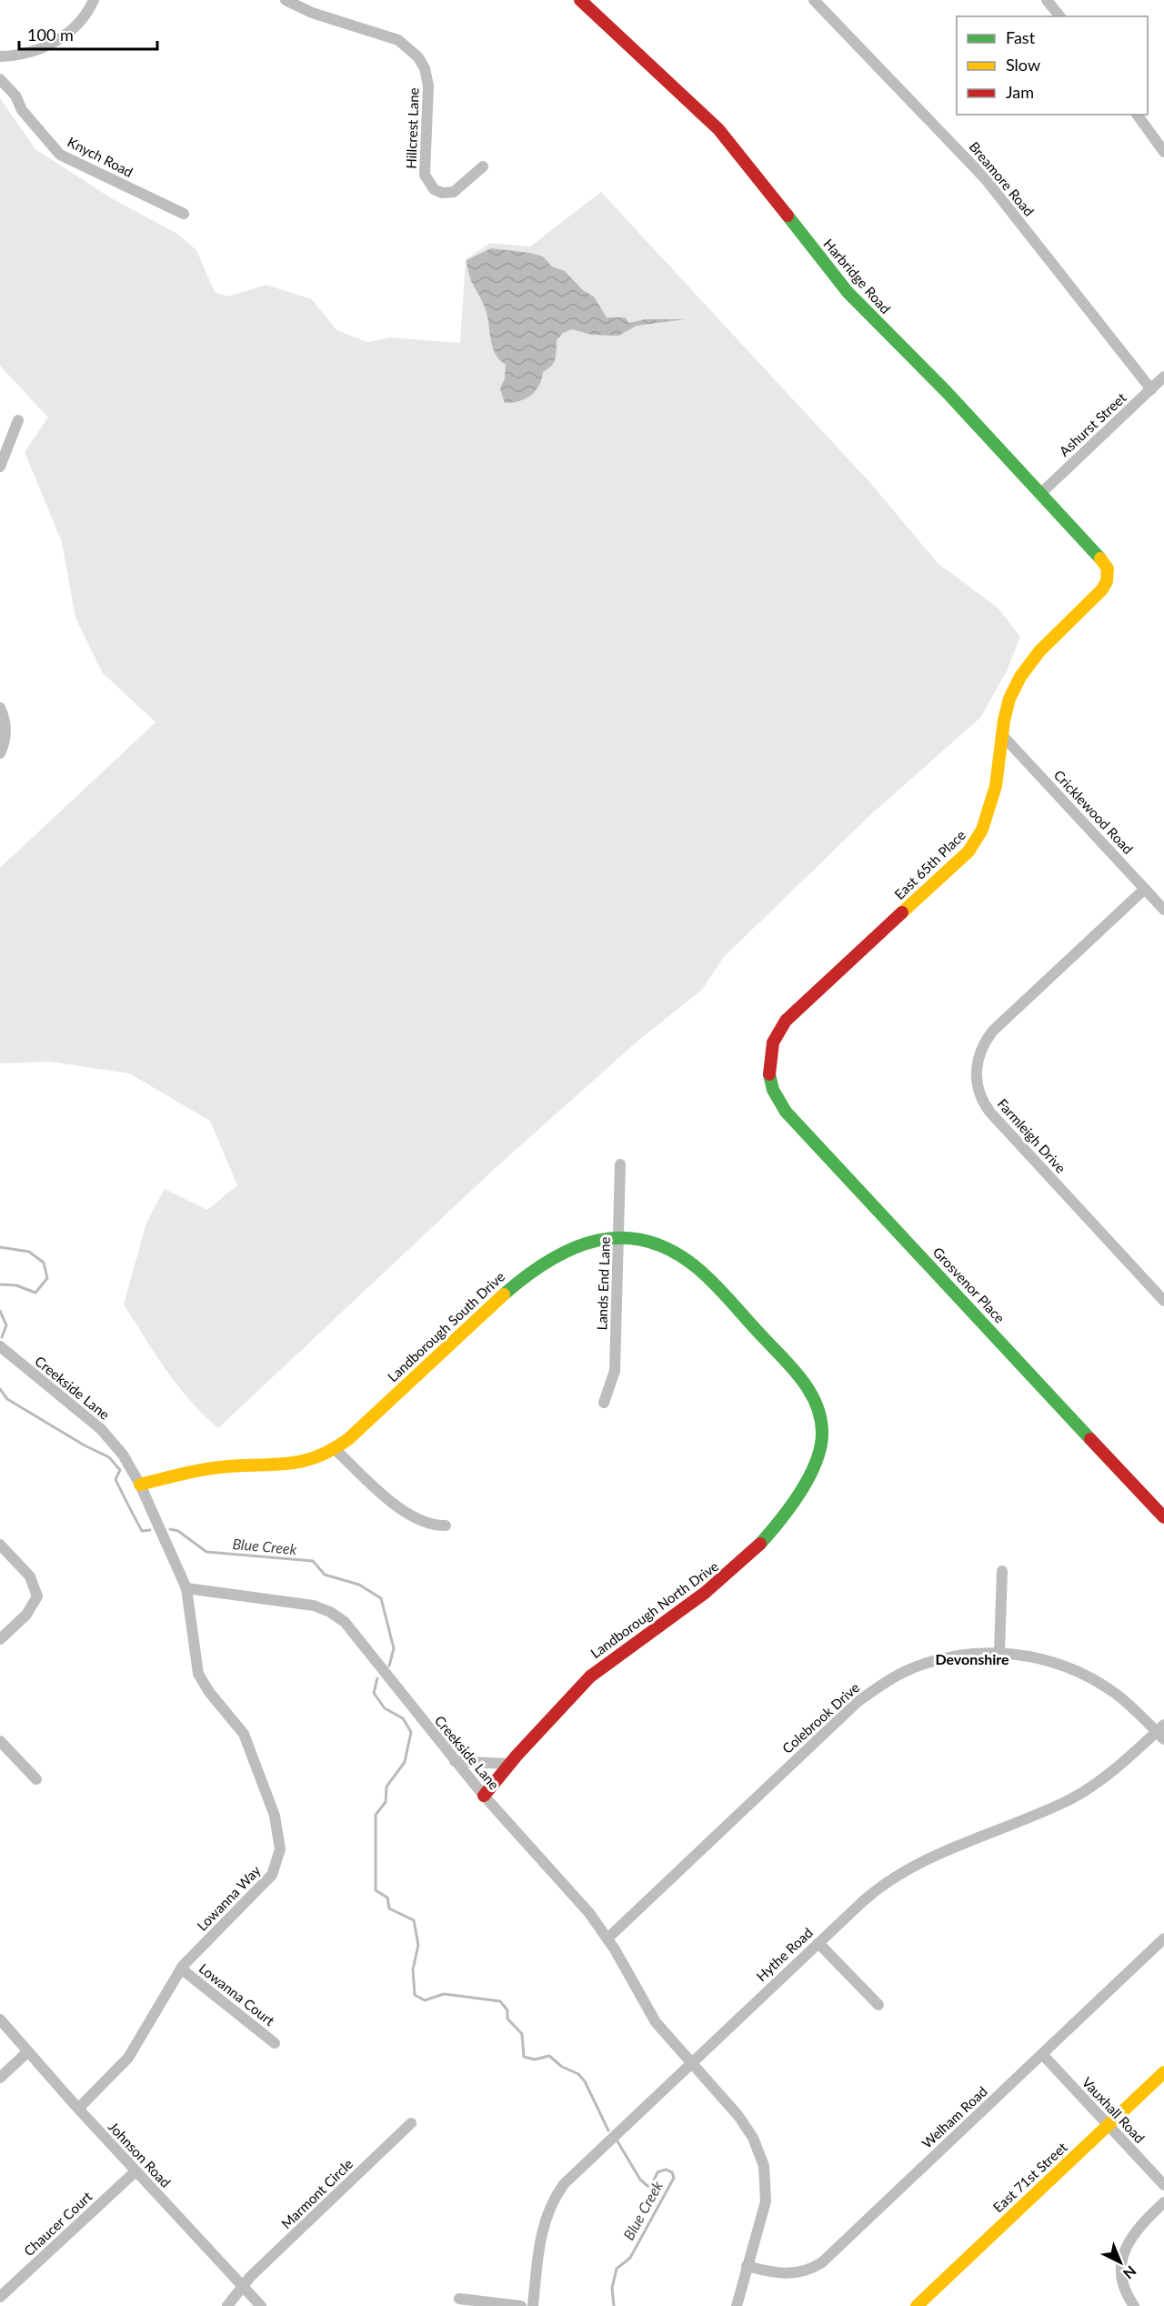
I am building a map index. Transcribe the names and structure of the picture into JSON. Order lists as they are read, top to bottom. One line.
{"streets":{"street":["Hillcrest Lane","Knych Road","Breamore Road","Harbridge Road","Ashurst Street","Cricklewood Road","East 65th Place","Farmleigh Drive","Lands End Lane","Grosvenor Place","Landborough South Drive","Creekside Lane","Landborough North Drive","Colebrook Drive","Lowanna Way","Hythe Road","Lowanna Court","Vauxhall Road","Welham Road","Johnson Road","East 71st Street","Marmont Circle","Chaucer Court"]},"crossings":[["Breamore Road","Ashurst Street"],["Harbridge Road","Ashurst Street"],["Harbridge Road","East 65th Place"],["Cricklewood Road","East 65th Place"],["Cricklewood Road","Farmleigh Drive"],["East 65th Place","Grosvenor Place"],["Lands End Lane","Landborough South Drive"],["Landborough South Drive","Creekside Lane"],["Landborough South Drive","Landborough North Drive"],["Creekside Lane","Landborough North Drive"],["Creekside Lane","Colebrook Drive"],["Creekside Lane","Lowanna Way"],["Creekside Lane","Hythe Road"],["Creekside Lane","Welham Road"],["Colebrook Drive","Hythe Road"],["Lowanna Way","Lowanna Court"],["Lowanna Way","Johnson Road"],["Vauxhall Road","Welham Road"],["Vauxhall Road","East 71st Street"],["Johnson Road","Marmont Circle"],["Johnson Road","Chaucer Court"]],"districts":["Devonshire"],"water":["Blue Creek"],"legend":["Fast","Slow","Jam"],"scale_bar":"100 m","north":"bottom right"}
